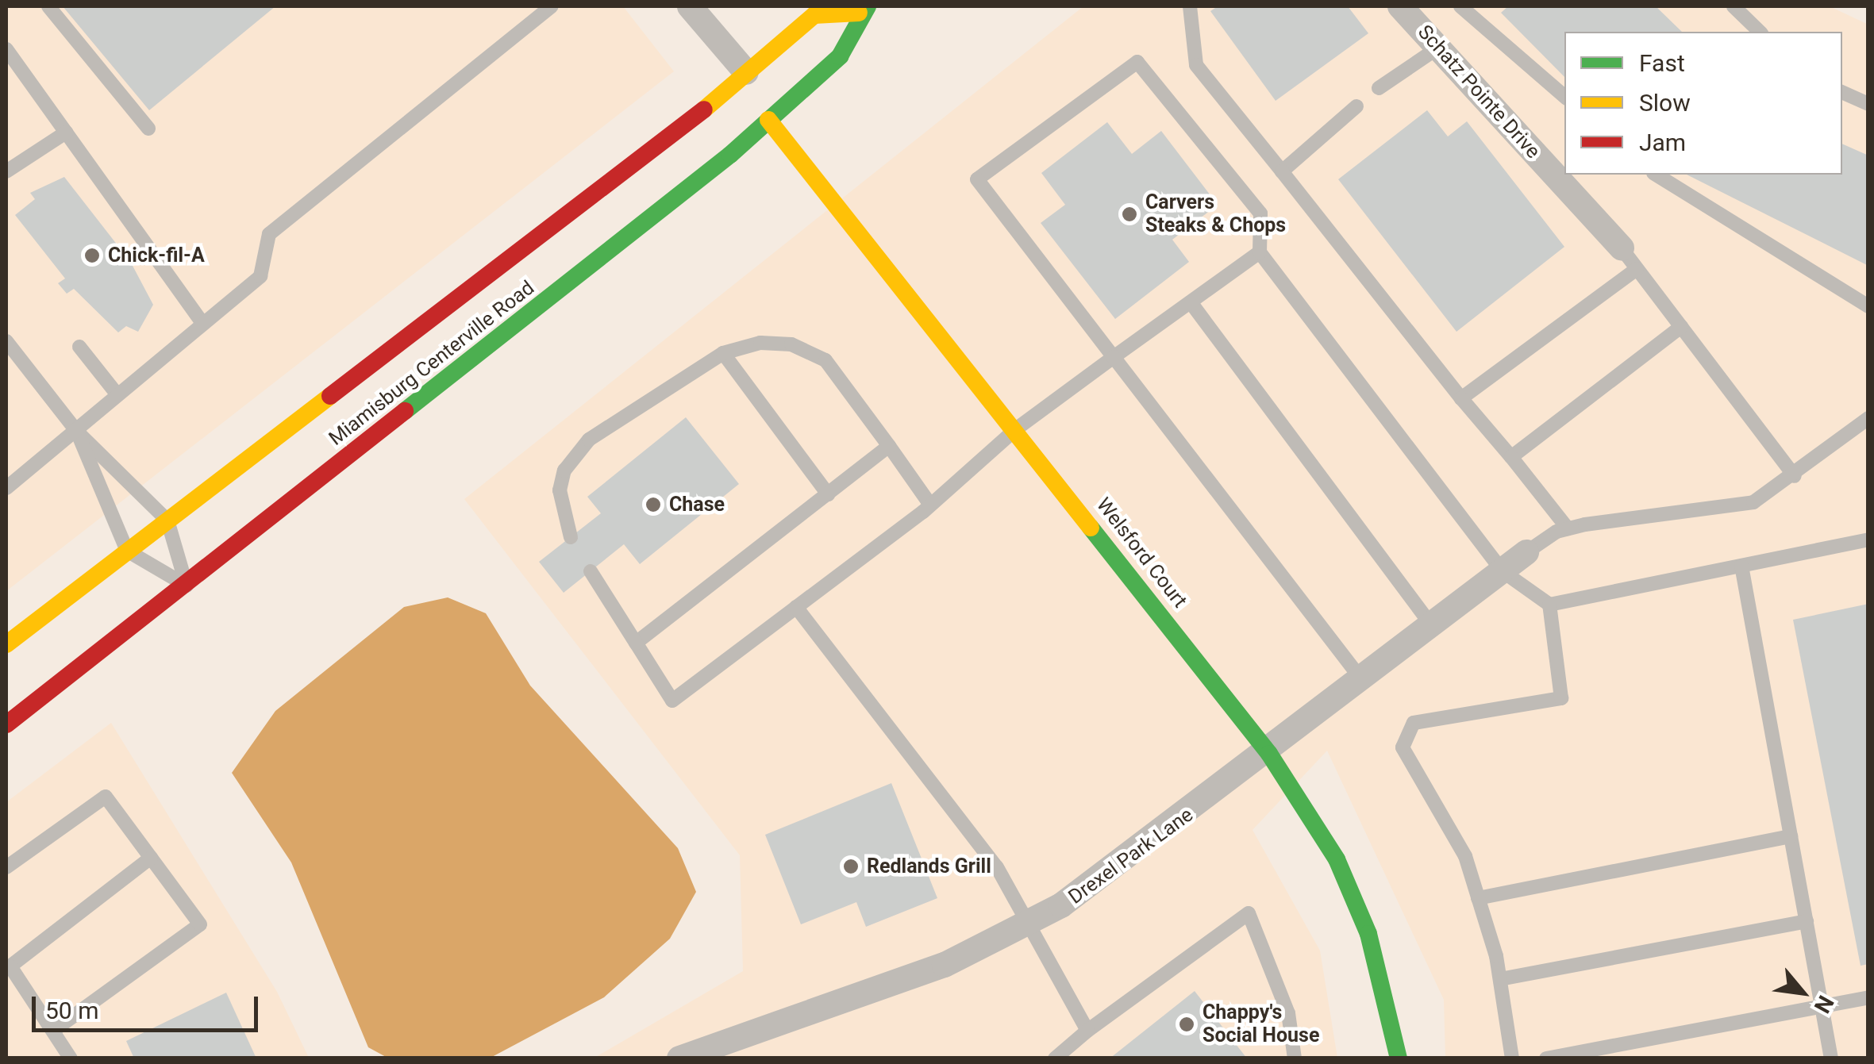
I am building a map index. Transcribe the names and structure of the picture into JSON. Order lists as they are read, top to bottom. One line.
{"streets":{"main road":["Miamisburg Centerville Road","Welsford Court"],"street":["Schatz Pointe Drive","Drexel Park Lane"]},"crossings":[["Miamisburg Centerville Road","Welsford Court"],["Welsford Court","Drexel Park Lane"]],"places":["Carvers Steaks & Chops","Chick-fil-A","Chase","Redlands Grill","Chappy's Social House"],"legend":["Fast","Slow","Jam"],"scale_bar":"50 m","north":"bottom right"}
